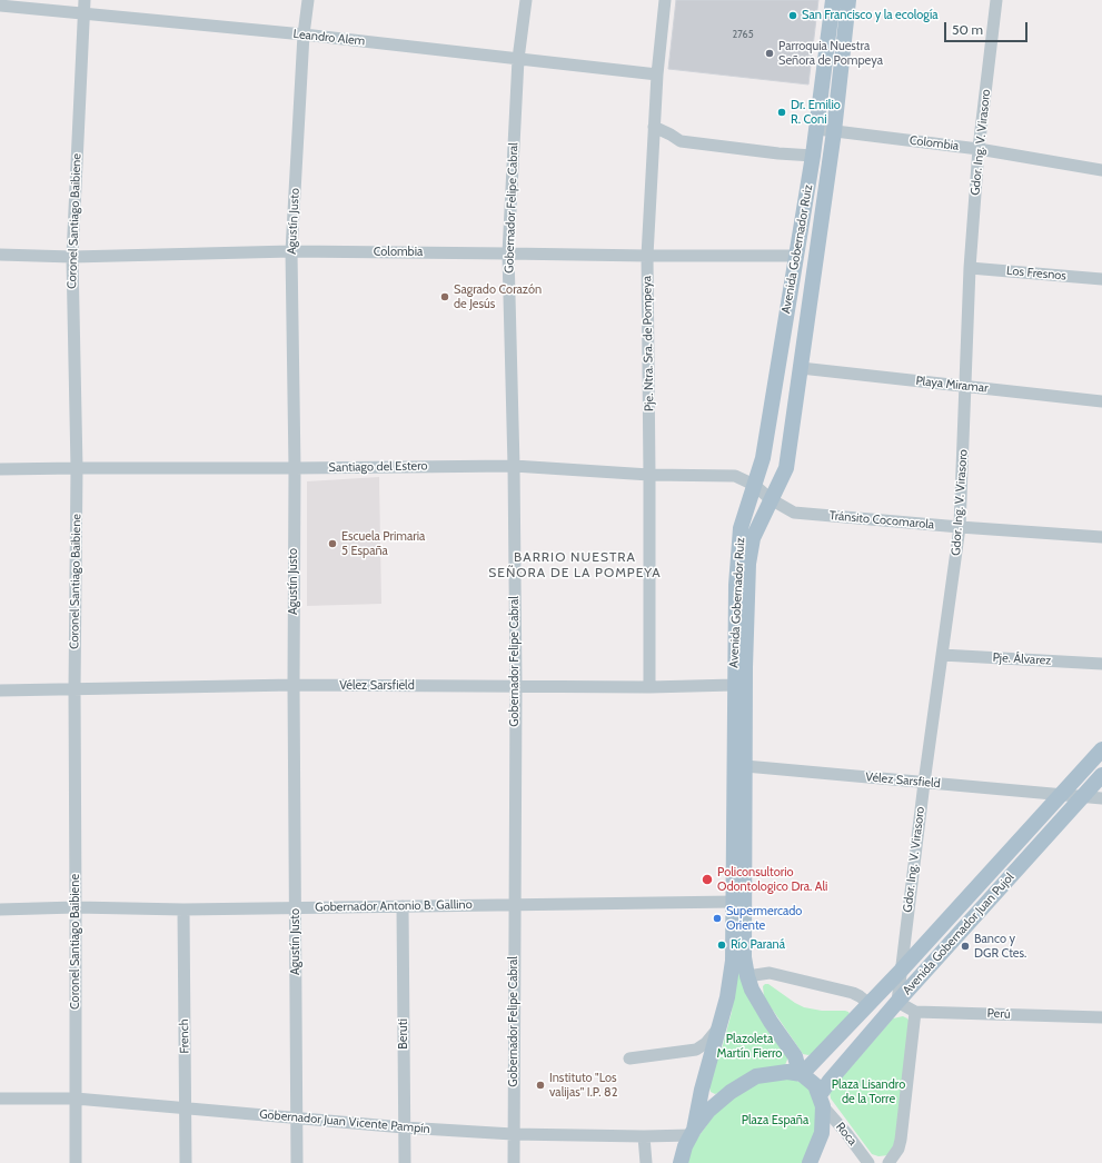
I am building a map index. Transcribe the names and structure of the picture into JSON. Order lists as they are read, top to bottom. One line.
{"streets":{"main road":["Avenida Gobernador Ruiz","Avenida Gobernador Juan Pujol"],"street":["Leandro Alem","Gdor. Ing. V. Virasoro","Colombia","Gobernador Felipe Cabral","Coronel Santiago Baibiene","Agustín Justo","Los Fresnos","Pje. Ntra. Sra. de Pompeya","Playa Miramar","Santiago del Estero","Tránsito Cocomarola","Pje. Álvarez","Vélez Sarsfield","Gobernador Antonio B. Gallino","Perú","Beruti","French","Gobernador Juan Vicente Pampín","Roca"]},"crossings":[["Leandro Alem","Gobernador Felipe Cabral"],["Leandro Alem","Coronel Santiago Baibiene"],["Leandro Alem","Agustín Justo"],["Leandro Alem","Pje. Ntra. Sra. de Pompeya"],["Gdor. Ing. V. Virasoro","Colombia"],["Gdor. Ing. V. Virasoro","Los Fresnos"],["Gdor. Ing. V. Virasoro","Playa Miramar"],["Gdor. Ing. V. Virasoro","Tránsito Cocomarola"],["Gdor. Ing. V. Virasoro","Pje. Álvarez"],["Gdor. Ing. V. Virasoro","Vélez Sarsfield"],["Gdor. Ing. V. Virasoro","Avenida Gobernador Juan Pujol"],["Gdor. Ing. V. Virasoro","Perú"],["Colombia","Gobernador Felipe Cabral"],["Colombia","Coronel Santiago Baibiene"],["Colombia","Agustín Justo"],["Colombia","Avenida Gobernador Ruiz"],["Colombia","Pje. Ntra. Sra. de Pompeya"],["Gobernador Felipe Cabral","Santiago del Estero"],["Gobernador Felipe Cabral","Vélez Sarsfield"],["Gobernador Felipe Cabral","Gobernador Antonio B. Gallino"],["Gobernador Felipe Cabral","Gobernador Juan Vicente Pampín"],["Coronel Santiago Baibiene","Santiago del Estero"],["Coronel Santiago Baibiene","Vélez Sarsfield"],["Coronel Santiago Baibiene","Gobernador Antonio B. Gallino"],["Coronel Santiago Baibiene","Gobernador Juan Vicente Pampín"],["Agustín Justo","Santiago del Estero"],["Agustín Justo","Vélez Sarsfield"],["Agustín Justo","Gobernador Antonio B. Gallino"],["Agustín Justo","Gobernador Juan Vicente Pampín"],["Avenida Gobernador Ruiz","Playa Miramar"],["Avenida Gobernador Ruiz","Santiago del Estero"],["Avenida Gobernador Ruiz","Tránsito Cocomarola"],["Avenida Gobernador Ruiz","Vélez Sarsfield"],["Avenida Gobernador Ruiz","Gobernador Antonio B. Gallino"],["Avenida Gobernador Ruiz","Avenida Gobernador Juan Pujol"],["Avenida Gobernador Ruiz","Gobernador Juan Vicente Pampín"],["Pje. Ntra. Sra. de Pompeya","Santiago del Estero"],["Pje. Ntra. Sra. de Pompeya","Vélez Sarsfield"],["Santiago del Estero","Tránsito Cocomarola"],["Vélez Sarsfield","Avenida Gobernador Juan Pujol"],["Gobernador Antonio B. Gallino","Beruti"],["Gobernador Antonio B. Gallino","French"],["Avenida Gobernador Juan Pujol","Perú"],["Avenida Gobernador Juan Pujol","Roca"],["Beruti","Gobernador Juan Vicente Pampín"],["French","Gobernador Juan Vicente Pampín"]],"districts":["BARRIO NUESTRA SEÑORA DE LA POMPEYA"],"parks":["Plazoleta Martín Fierro","Plaza Lisandro de la Torre","Plaza España"],"places":["San Francisco y la ecología","Parroquia Nuestra Señora de Pompeya","Dr. Emilio R. Coni","Sagrado Corazón de Jesús","Escuela Primaria 5 España","Policonsultorio Odontologico Dra. Ali","Supermercado Oriente","Río Paraná","Banco y DGR Ctes.","Instituto \"Los valijas\" I.P. 82"],"house_numbers":["2765"],"scale_bar":"50 m"}
